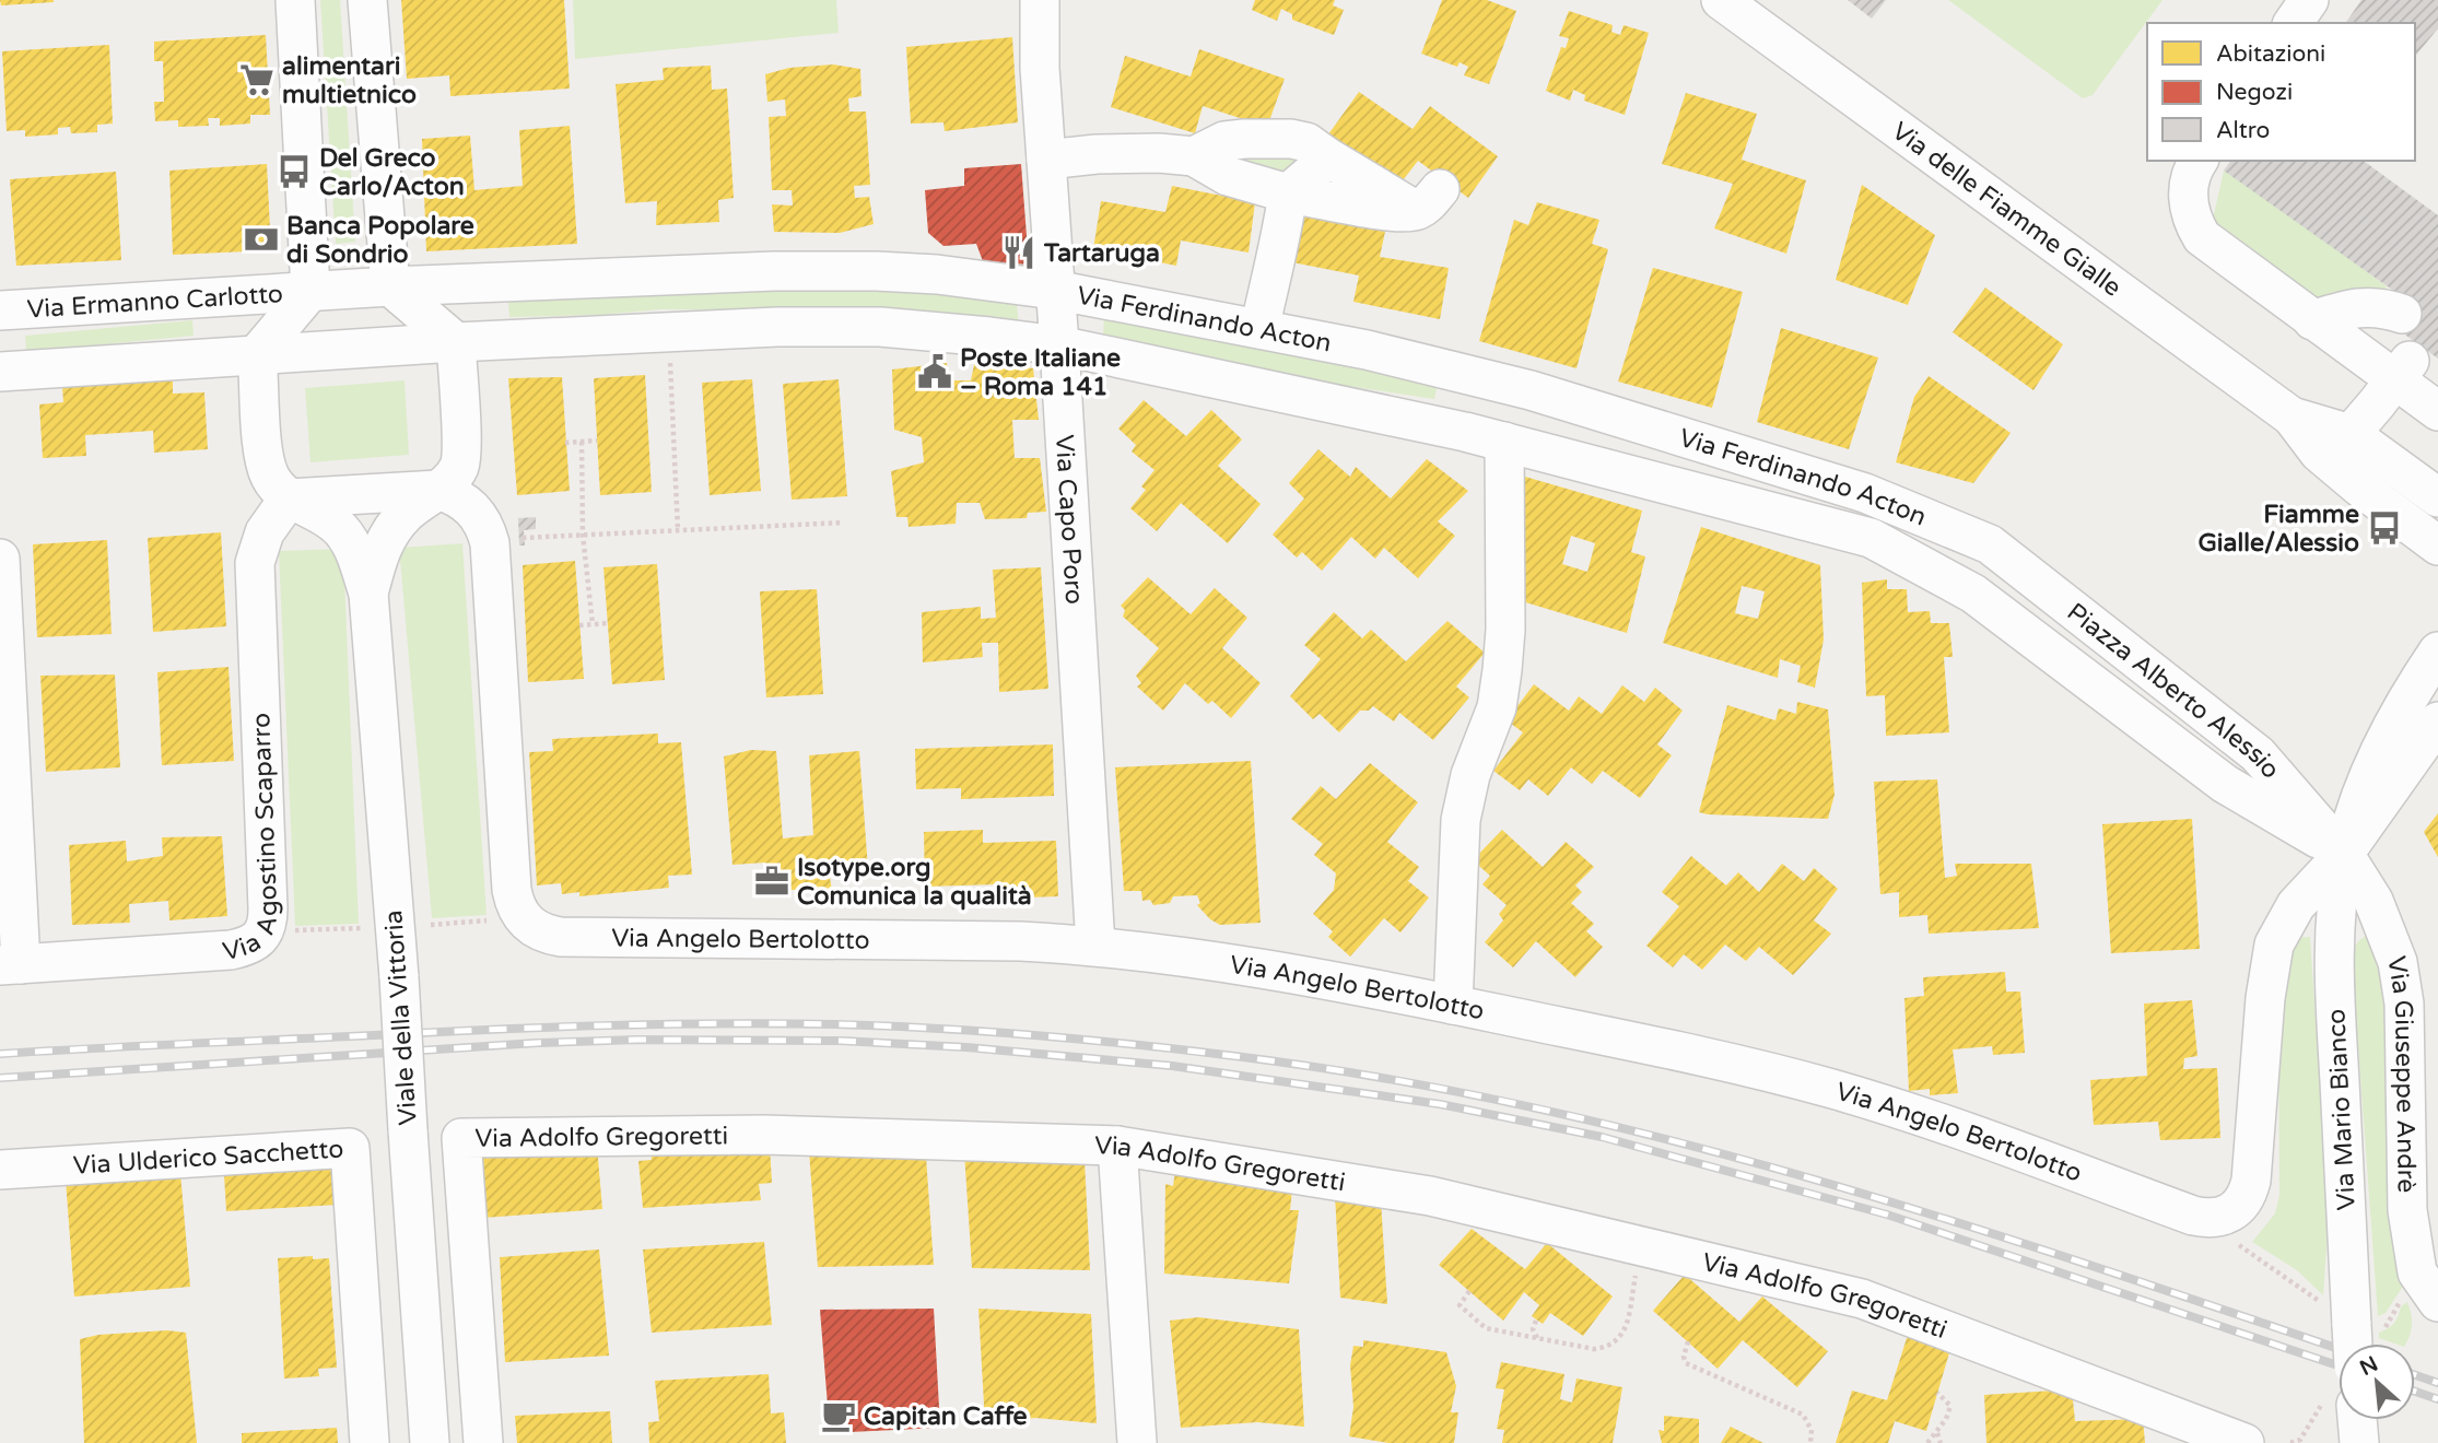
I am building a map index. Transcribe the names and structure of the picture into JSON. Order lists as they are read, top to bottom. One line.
{"streets":{"street":["Via delle Fiamme Gialle","Via Ermanno Carlotto","Via Ferdinando Acton","Via Capo Poro","Piazza Alberto Alessio","Via Agostino Scaparro","Via Angelo Bertolotto","Viale della Vittoria","Via Giuseppe Andrè","Via Mario Bianco","Via Adolfo Gregoretti","Via Ulderico Sacchetto"]},"crossings":[["Via Ermanno Carlotto","Via Ferdinando Acton"],["Via Ferdinando Acton","Via Capo Poro"],["Via Ferdinando Acton","Piazza Alberto Alessio"],["Via Capo Poro","Via Angelo Bertolotto"],["Piazza Alberto Alessio","Via Angelo Bertolotto"],["Piazza Alberto Alessio","Via Giuseppe Andrè"],["Piazza Alberto Alessio","Via Mario Bianco"],["Via Angelo Bertolotto","Via Giuseppe Andrè"],["Via Angelo Bertolotto","Via Mario Bianco"],["Via Giuseppe Andrè","Via Mario Bianco"]],"places":{"supermarket":["alimentari multietnico"],"bus stop":["Del Greco Carlo/Acton","Fiamme Gialle/Alessio"],"bank":["Banca Popolare di Sondrio"],"restaurant":["Tartaruga"],"public building":["Poste Italiane – Roma 141"],"office":["Isotype.org Comunica la qualità"],"cafe":["Capitan Caffe"]},"legend":["Abitazioni","Negozi","Altro"],"north":"top left"}
